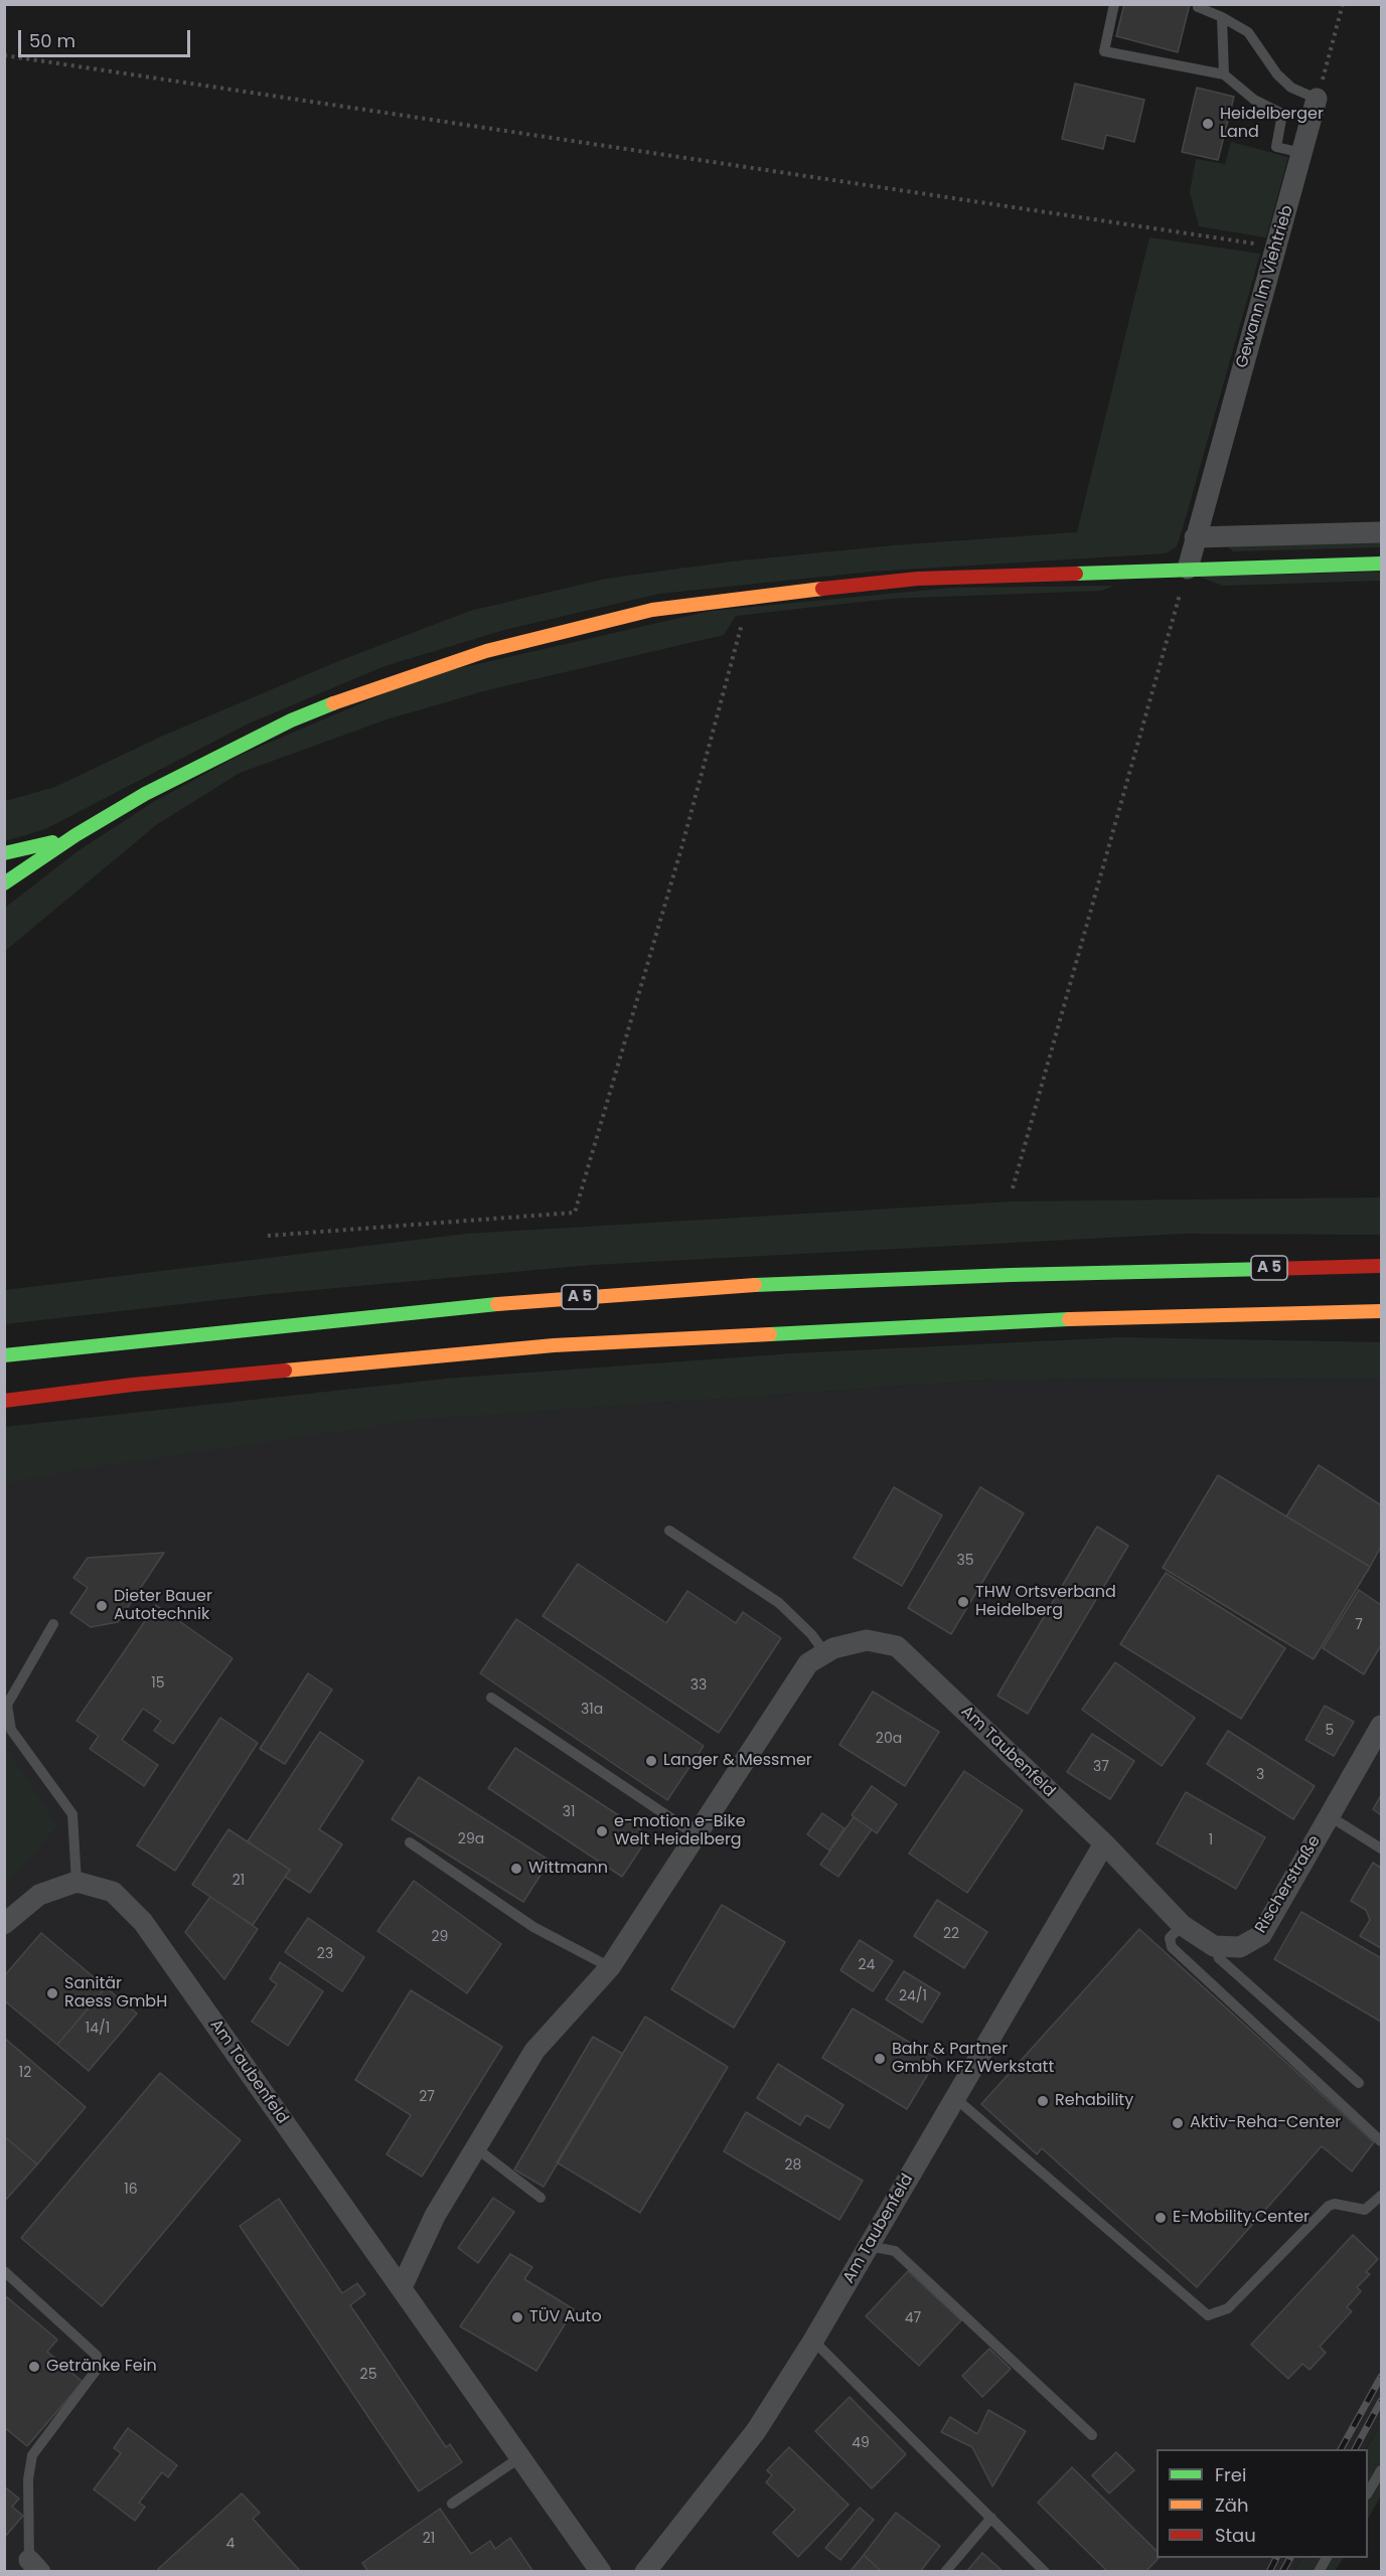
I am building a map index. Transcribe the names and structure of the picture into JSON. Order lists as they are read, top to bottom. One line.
{"streets":{"main road":["A 5"],"street":["Gewann Im Viehtrieb","Am Taubenfeld","Rischerstraße"]},"places":["Heidelberger Land","THW Ortsverband Heidelberg","Dieter Bauer Autotechnik","Langer & Messmer","e-motion e-Bike Welt Heidelberg","Wittmann","Sanitär Raess GmbH","Bahr & Partner Gmbh KFZ Werkstatt","Rehability","Aktiv-Reha-Center","E-Mobility.Center","TÜV Auto","Getränke Fein"],"house_numbers":["35","7","15","33","31a","5","20a","37","3","31","29a","1","21","22","29","23","24","24/1","14/1","12","27","28","16","47","25","49","21","4"],"legend":["Frei","Zäh","Stau"],"scale_bar":"50 m"}
